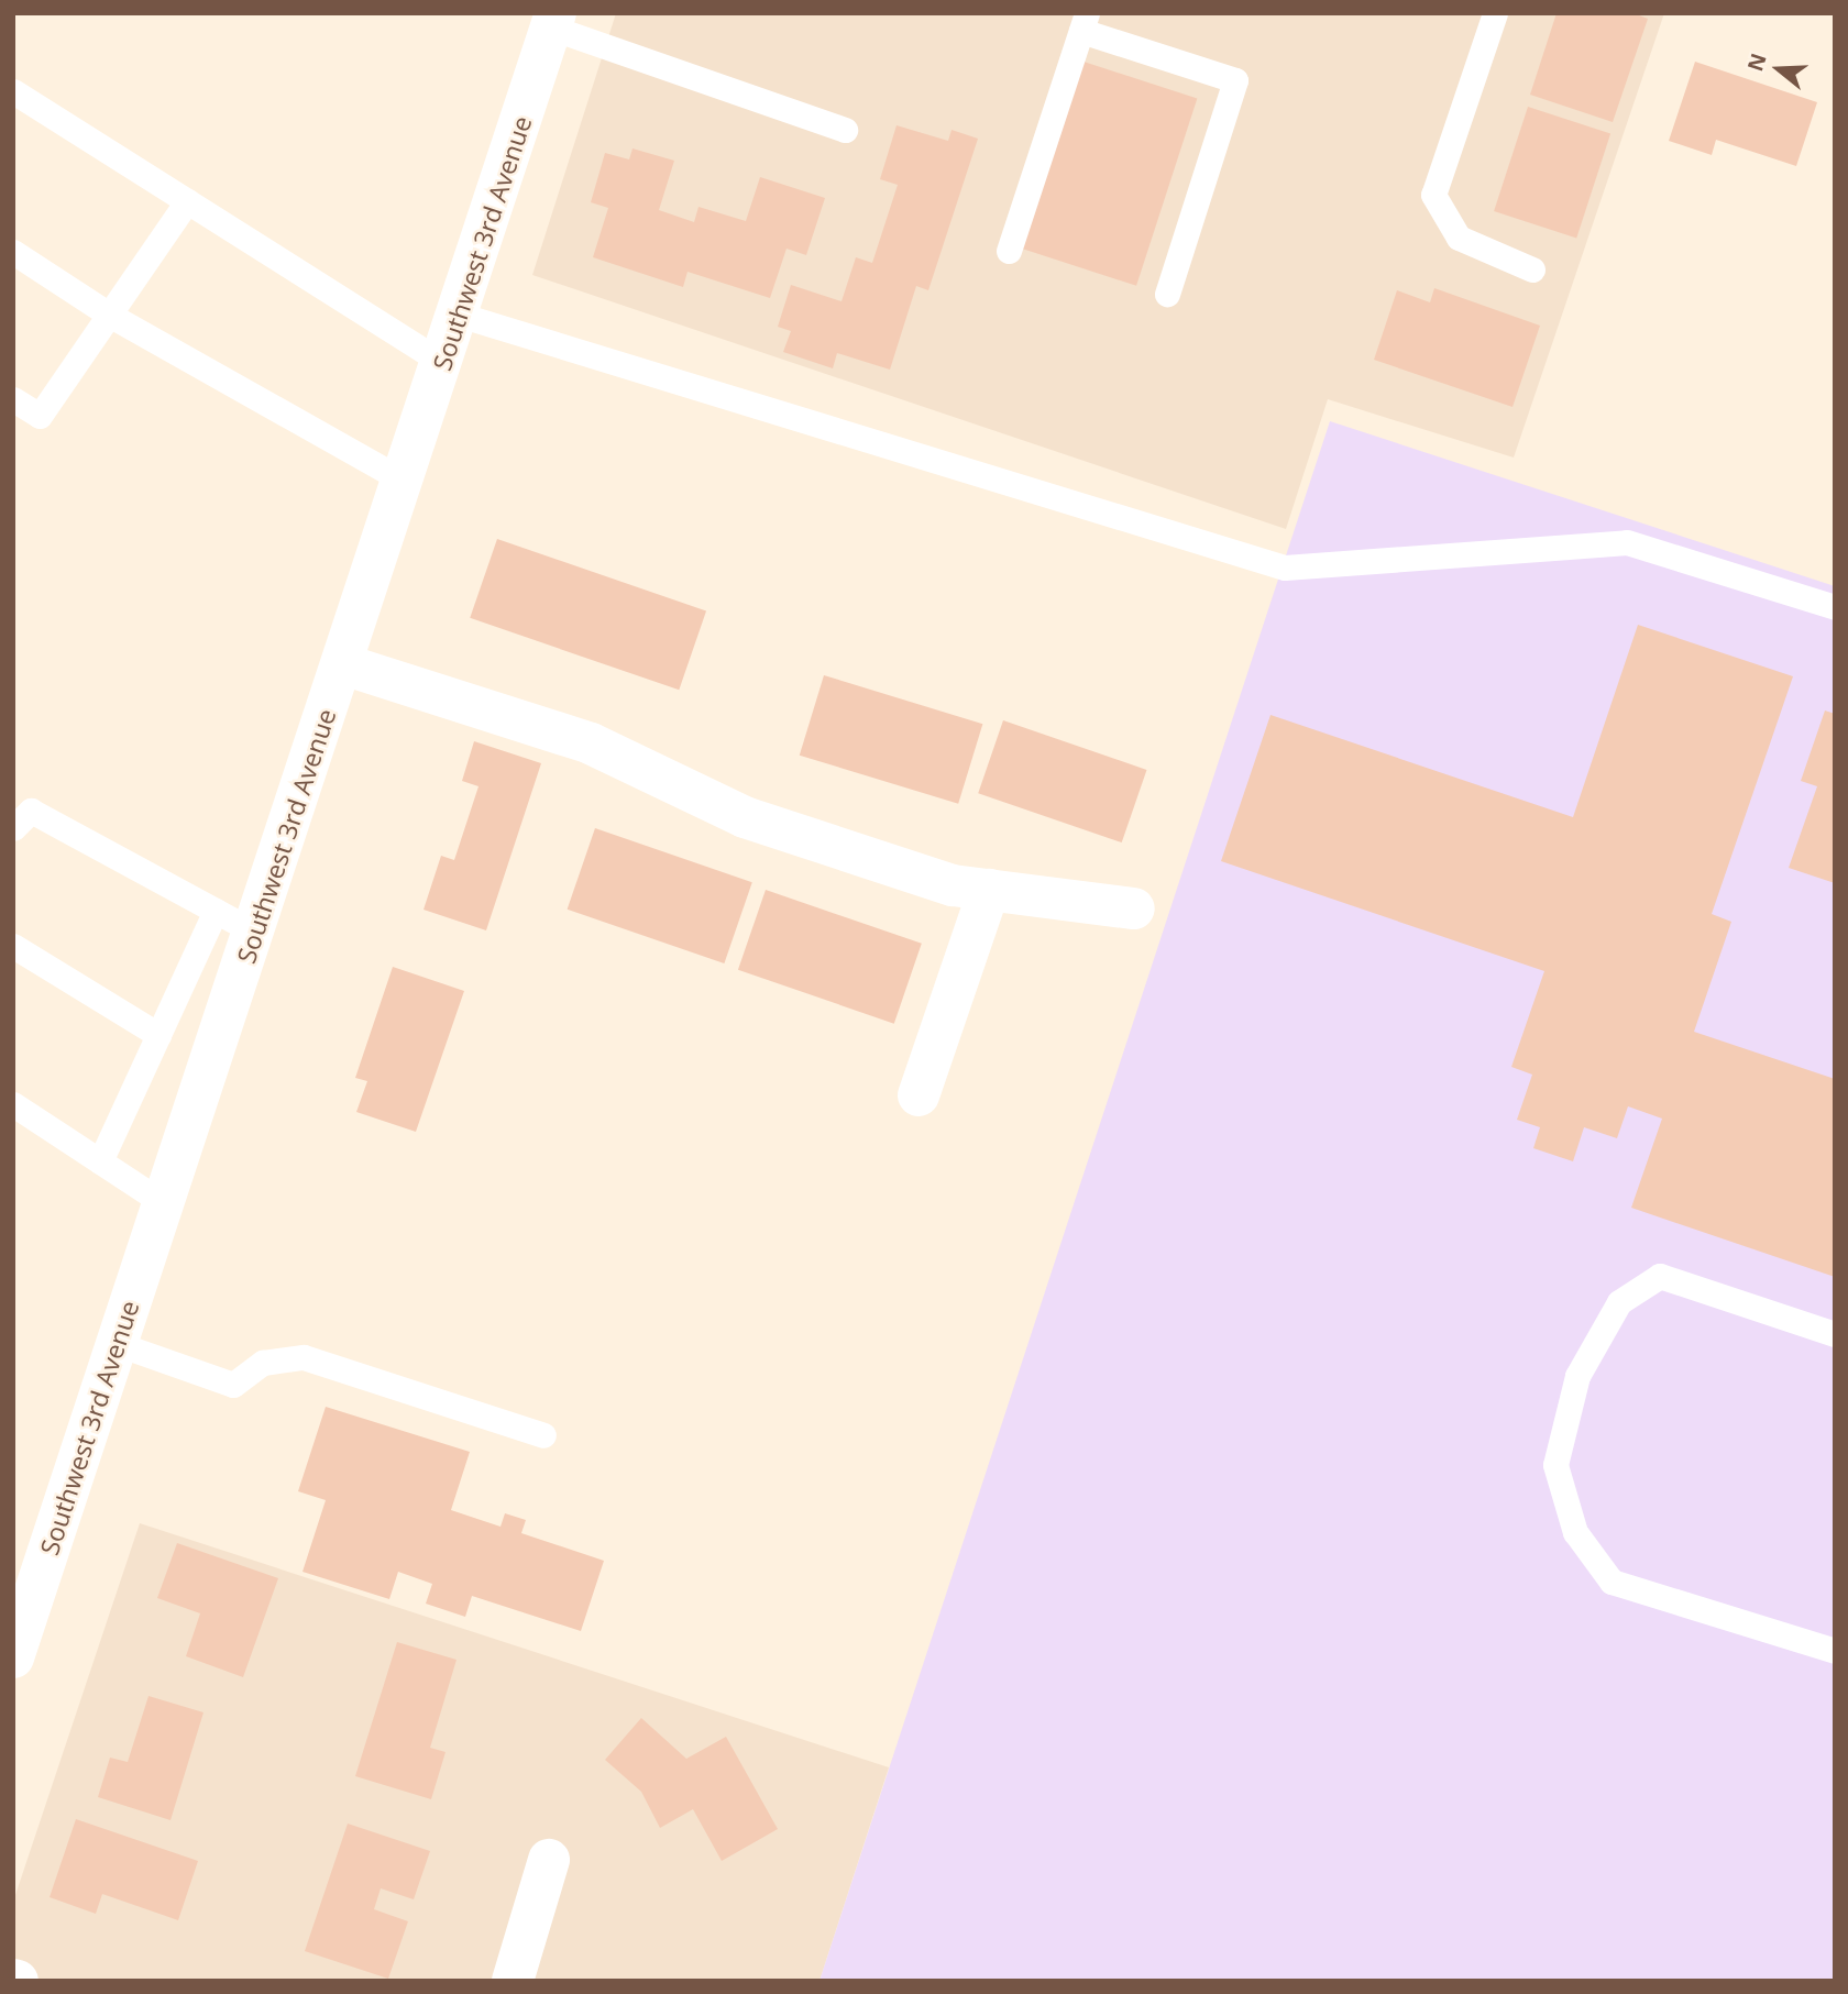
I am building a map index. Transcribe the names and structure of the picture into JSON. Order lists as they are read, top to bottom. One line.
{"streets":{"street":["Southwest 3rd Avenue"]},"north":"left"}
